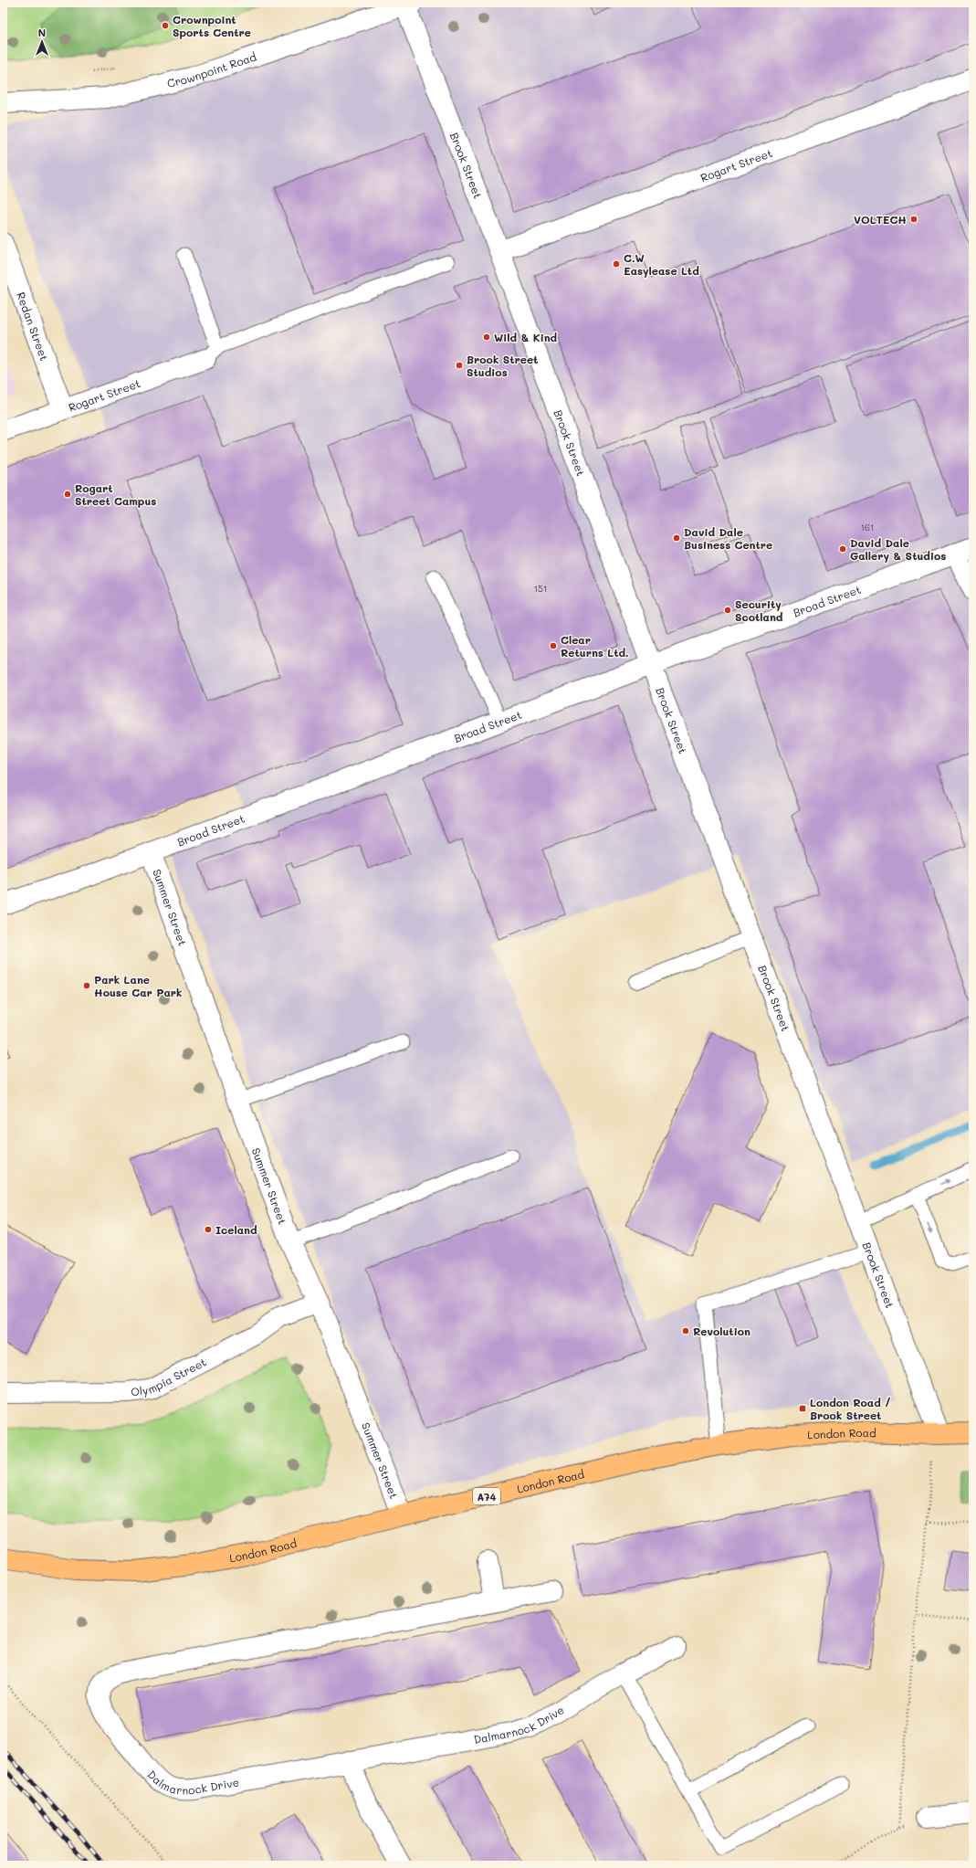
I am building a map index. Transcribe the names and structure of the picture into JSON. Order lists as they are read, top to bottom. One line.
{"streets":{"main road":["London Road","A74"],"street":["Crownpoint Road","Rogart Street","Brook Street","Redan Street","Broad Street","Summer Street","Olympia Street","Dalmarnock Drive"]},"crossings":[["Crownpoint Road","Brook Street"],["Rogart Street","Brook Street"],["Rogart Street","Redan Street"],["Brook Street","Broad Street"],["Brook Street","London Road"],["Broad Street","Summer Street"],["Summer Street","Olympia Street"],["Summer Street","London Road"]],"places":{"other":["Crownpoint Sports Centre","VOLTECH","C.W Easylease Ltd","Wild & Kind","Brook Street Studios","Rogart Street Campus","David Dale Business Centre","David Dale Gallery & Studios","Security Scotland","Clear Returns Ltd.","Park Lane House Car Park","Iceland","Revolution"],"transit":["London Road / Brook Street"]},"house_numbers":["161","151"],"north":"top"}
